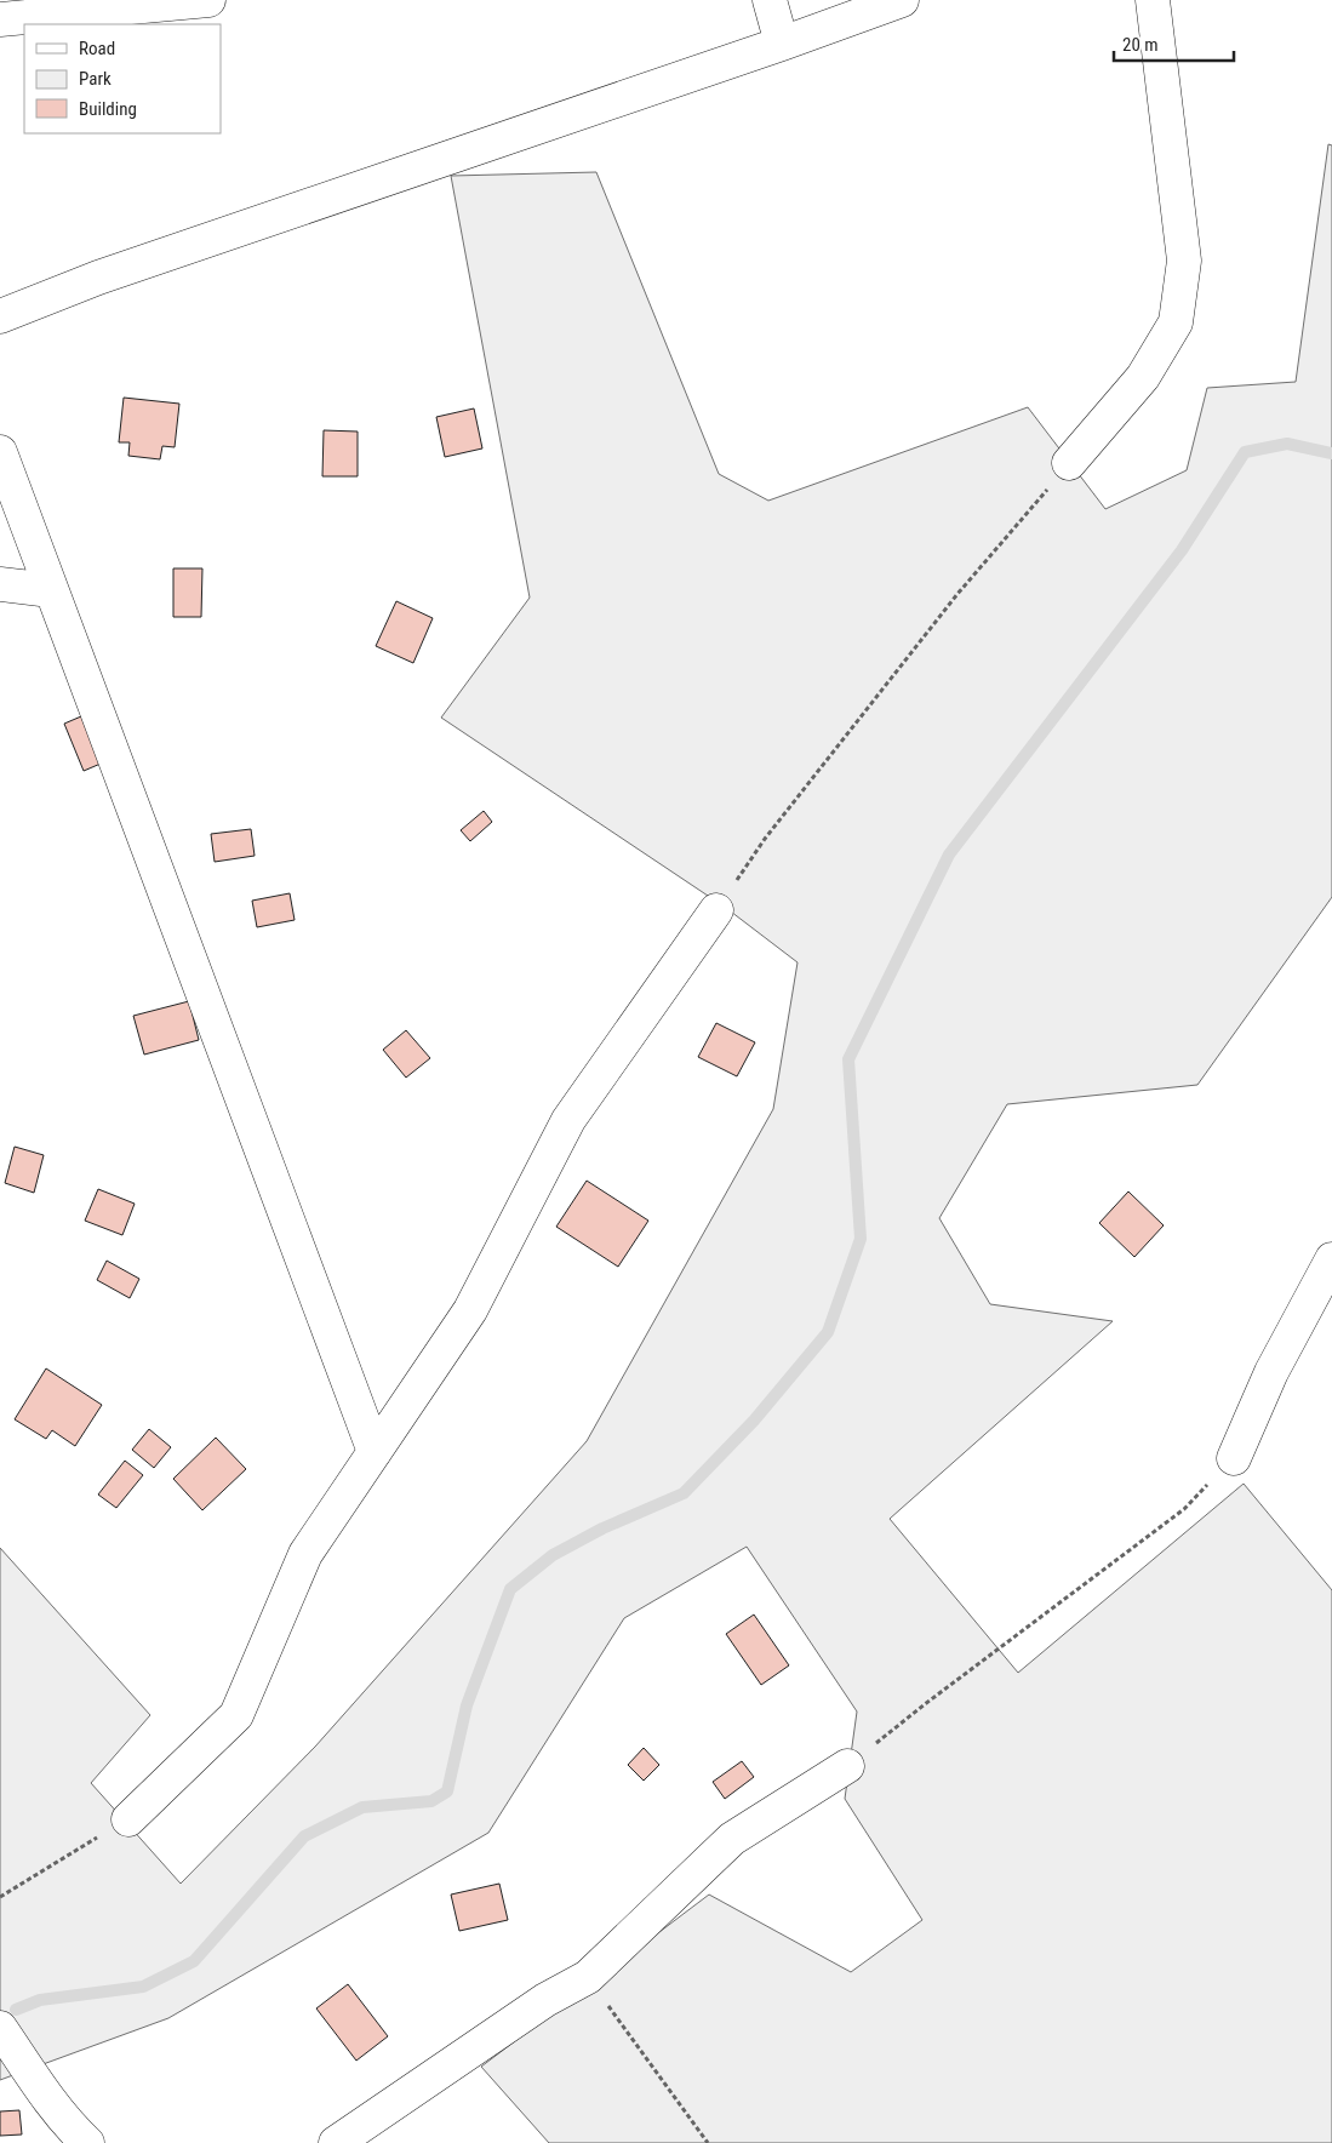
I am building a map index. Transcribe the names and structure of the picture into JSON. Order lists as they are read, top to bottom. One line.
{"legend":["Road","Park","Building"],"scale_bar":"20 m"}
